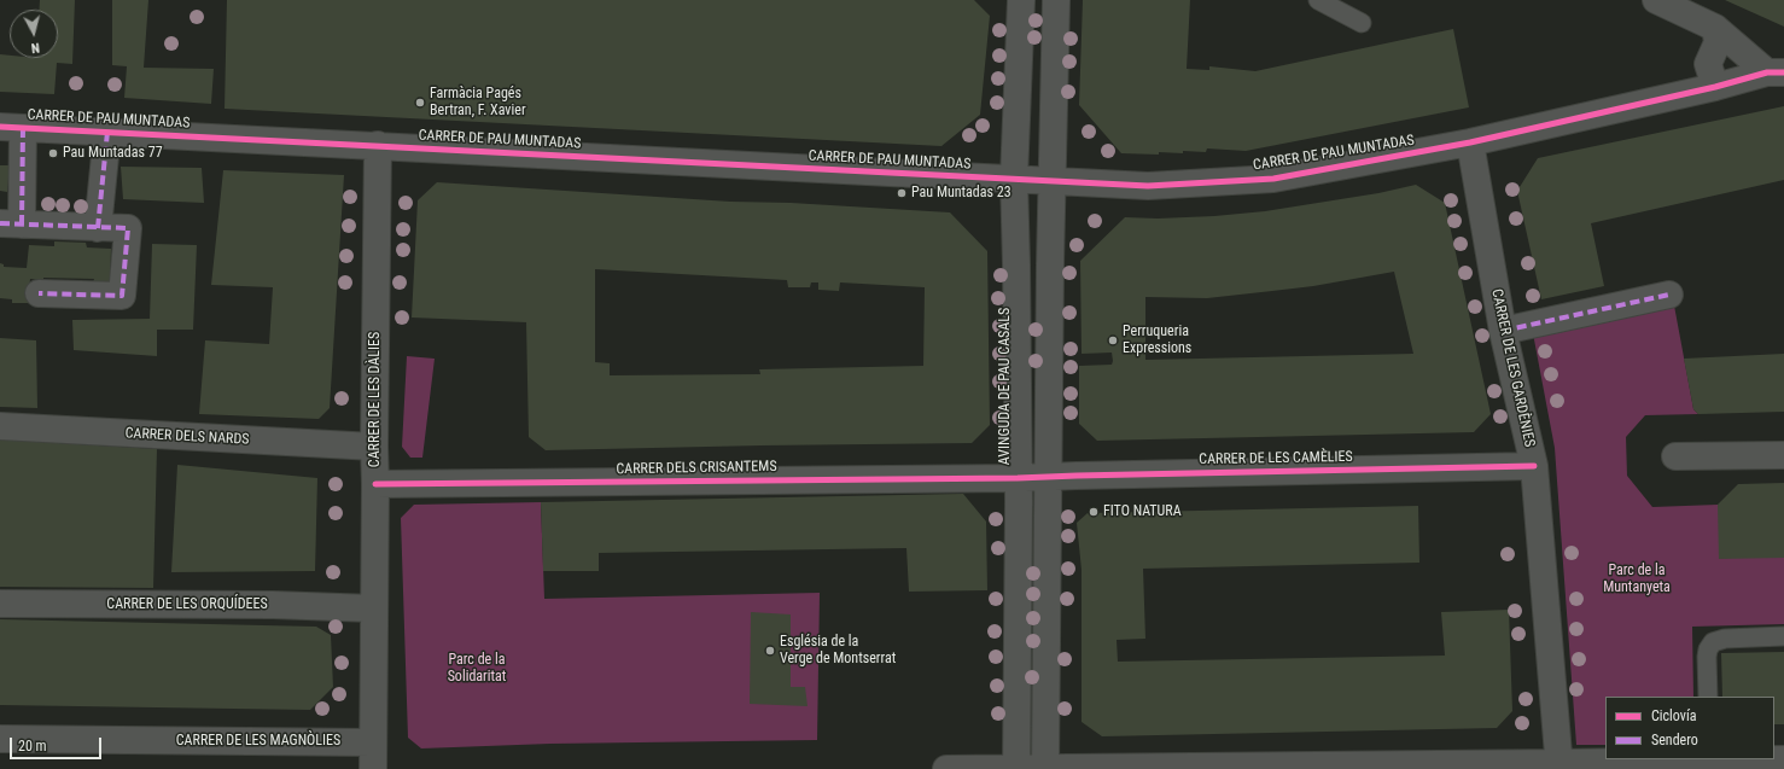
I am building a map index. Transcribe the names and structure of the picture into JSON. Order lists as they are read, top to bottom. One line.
{"streets":{"street":["CARRER DE PAU MUNTADAS","CARRER DE LES GARDÈNIES","AVINGUDA DE PAU CASALS","CARRER DE LES DÀLIES","CARRER DELS NARDS","CARRER DE LES CAMÈLIES","CARRER DELS CRISANTEMS","CARRER DE LES ORQUÍDEES","CARRER DE LES MAGNÒLIES"]},"crossings":[["CARRER DE PAU MUNTADAS","CARRER DE LES GARDÈNIES"],["CARRER DE PAU MUNTADAS","AVINGUDA DE PAU CASALS"],["CARRER DE PAU MUNTADAS","CARRER DE LES DÀLIES"],["CARRER DE LES GARDÈNIES","CARRER DE LES CAMÈLIES"],["AVINGUDA DE PAU CASALS","CARRER DE LES CAMÈLIES"],["AVINGUDA DE PAU CASALS","CARRER DELS CRISANTEMS"],["CARRER DE LES DÀLIES","CARRER DELS NARDS"],["CARRER DE LES DÀLIES","CARRER DELS CRISANTEMS"],["CARRER DE LES DÀLIES","CARRER DE LES ORQUÍDEES"],["CARRER DE LES DÀLIES","CARRER DE LES MAGNÒLIES"],["CARRER DE LES CAMÈLIES","CARRER DELS CRISANTEMS"]],"parks":["Parc de la Muntanyeta","Parc de la Solidaritat"],"places":["Farmàcia Pagés Bertran, F. Xavier","Pau Muntadas 77","Pau Muntadas 23","Perruqueria Expressions","FITO NATURA","Església de la Verge de Montserrat"],"legend":["Ciclovía","Sendero"],"scale_bar":"20 m","north":"bottom"}
